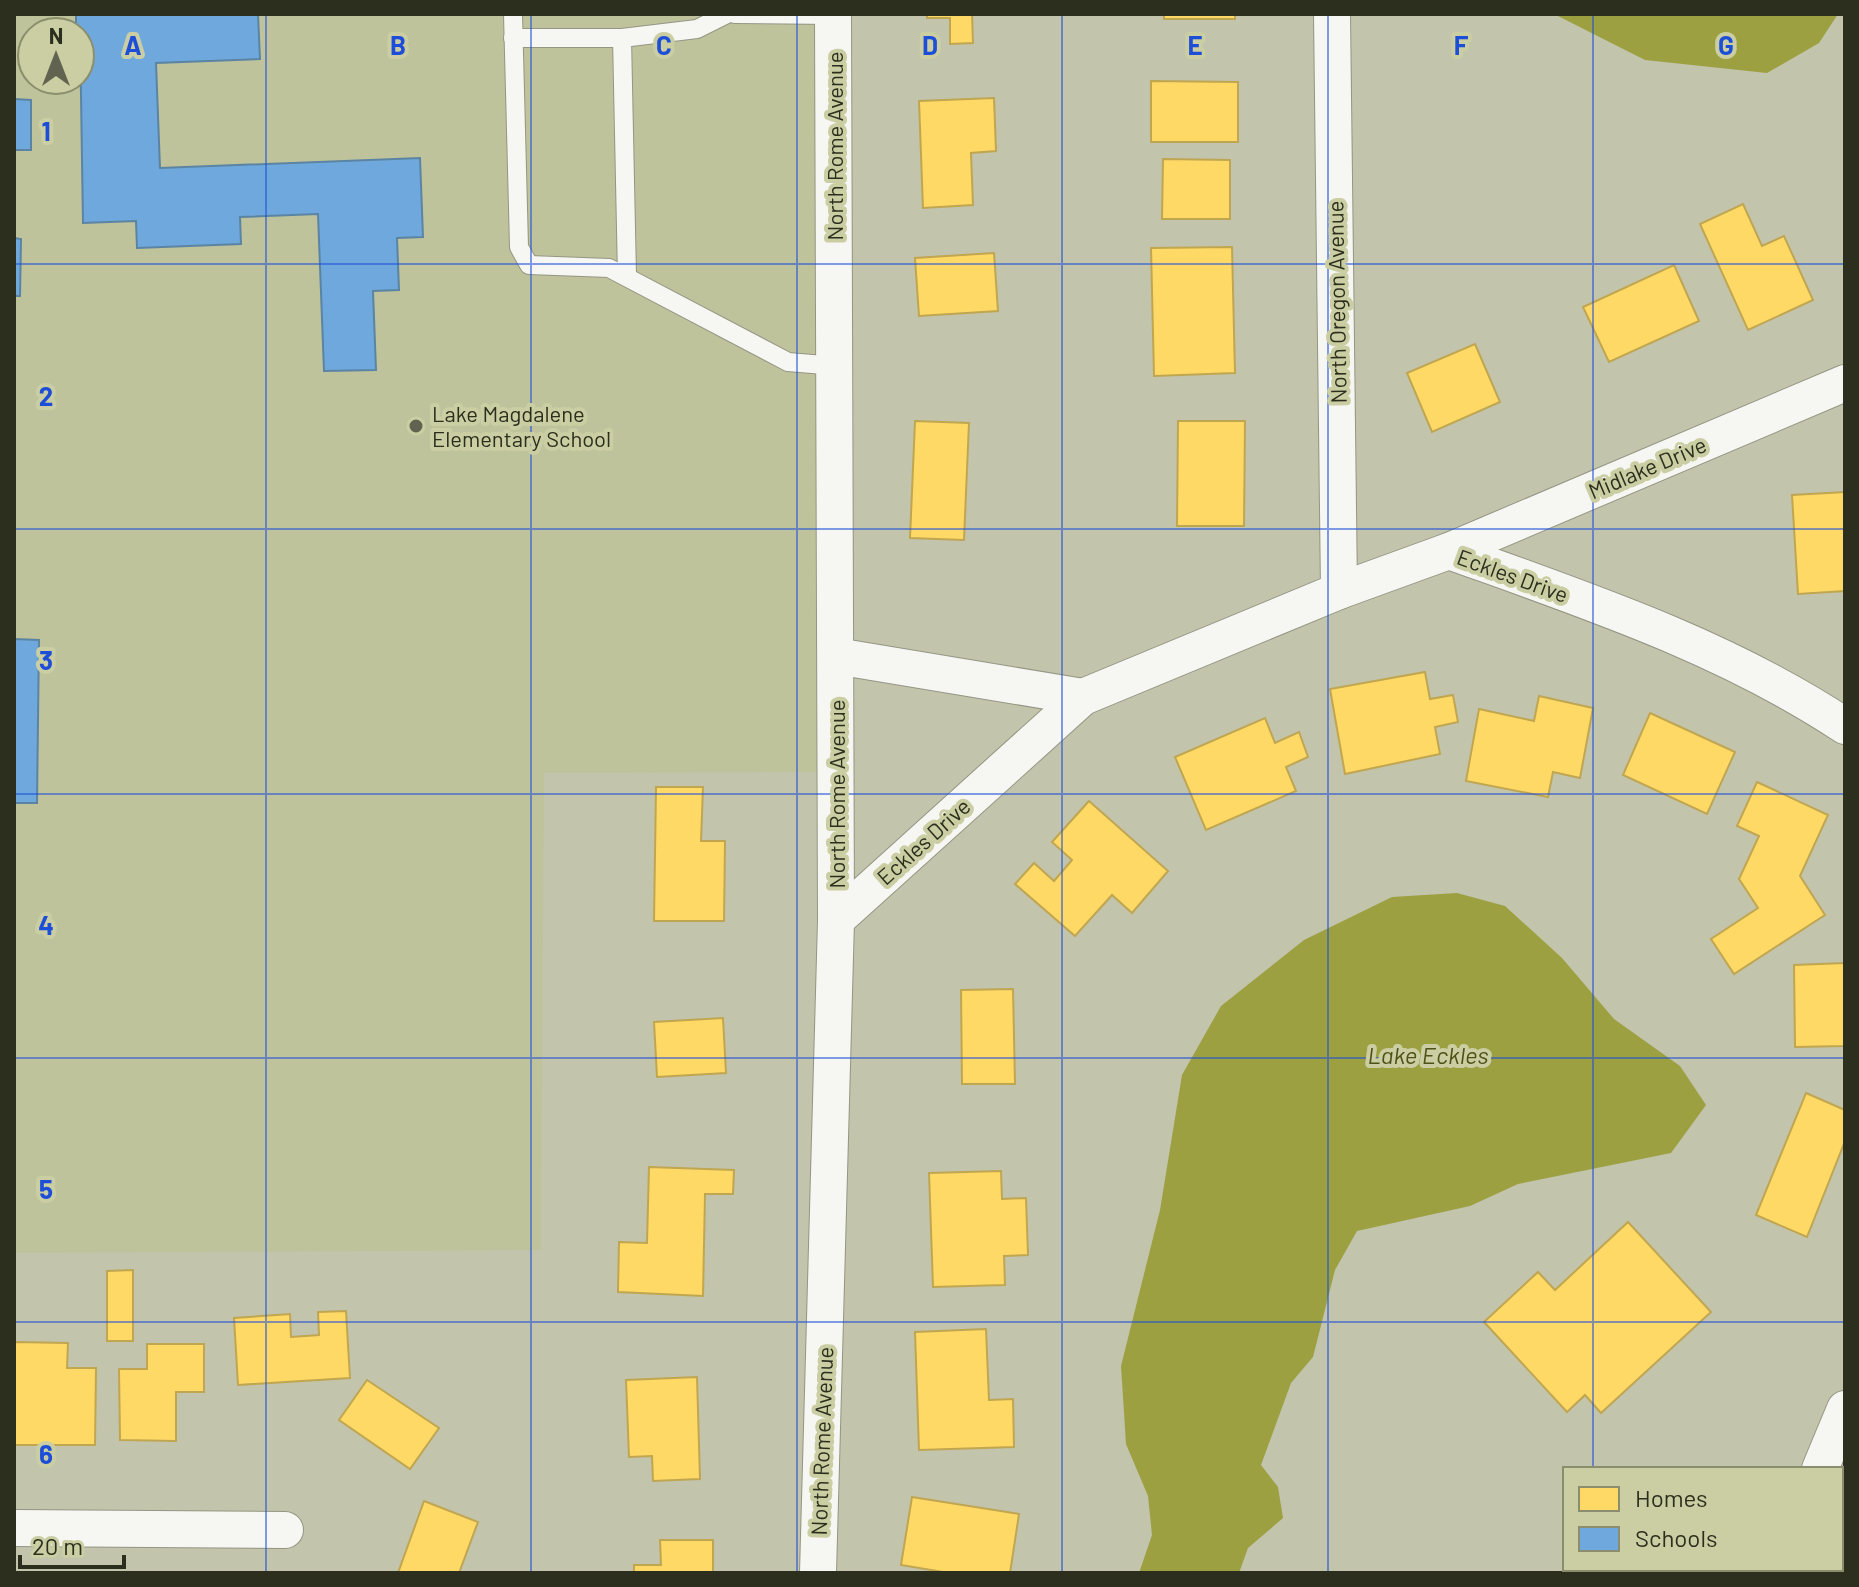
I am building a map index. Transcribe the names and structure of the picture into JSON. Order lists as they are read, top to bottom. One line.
{"streets":{"street":["North Rome Avenue","North Oregon Avenue","Midlake Drive","Eckles Drive"]},"crossings":[["North Rome Avenue","Eckles Drive"],["North Oregon Avenue","Eckles Drive"],["Midlake Drive","Eckles Drive"]],"water":["Lake Eckles"],"places":["Lake Magdalene Elementary School"],"legend":["Homes","Schools"],"scale_bar":"20 m","north":"top","grid":{"columns":["A","B","C","D","E","F","G"],"rows":["1","2","3","4","5","6"]}}
